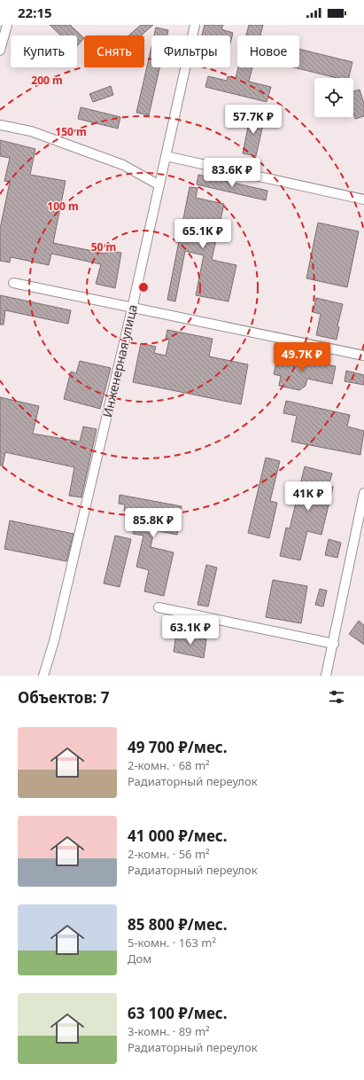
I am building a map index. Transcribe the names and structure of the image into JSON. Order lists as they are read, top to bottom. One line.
{"streets":{"street":["Инженерная улица"]},"page":{"status":"22:15","chip":["Купить","Снять","Фильтры","Новое"],"price":["57.7K ₽","83.6K ₽","65.1K ₽","49.7K ₽","41K ₽","85.8K ₽","63.1K ₽"],"heading":"Объектов: 7","list":[{"name":"49 700 ₽/мес.","note":"2-комн. · 68 m² · Радиаторный переулок"},{"name":"41 000 ₽/мес.","note":"2-комн. · 56 m² · Радиаторный переулок"},{"name":"85 800 ₽/мес.","note":"5-комн. · 163 m² · Дом"},{"name":"63 100 ₽/мес.","note":"3-комн. · 89 m² · Радиаторный переулок"}]},"rings":["200 m","150 m","100 m","50 m"]}
